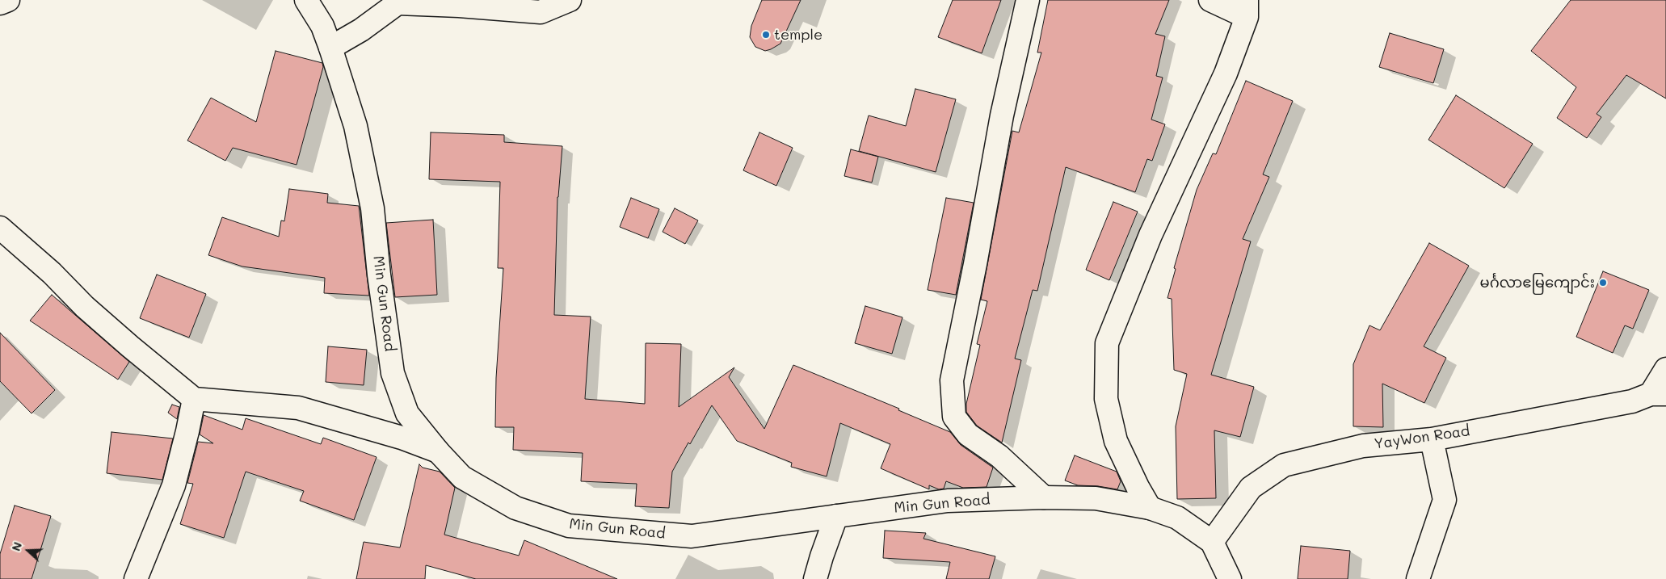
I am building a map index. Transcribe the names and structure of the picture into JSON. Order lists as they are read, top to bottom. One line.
{"streets":{"street":["Min Gun Road","YayWon Road"]},"crossings":[["Min Gun Road","YayWon Road"]],"places":["temple","မင်္ဂလာဧမြကျောင်း"],"north":"left"}
